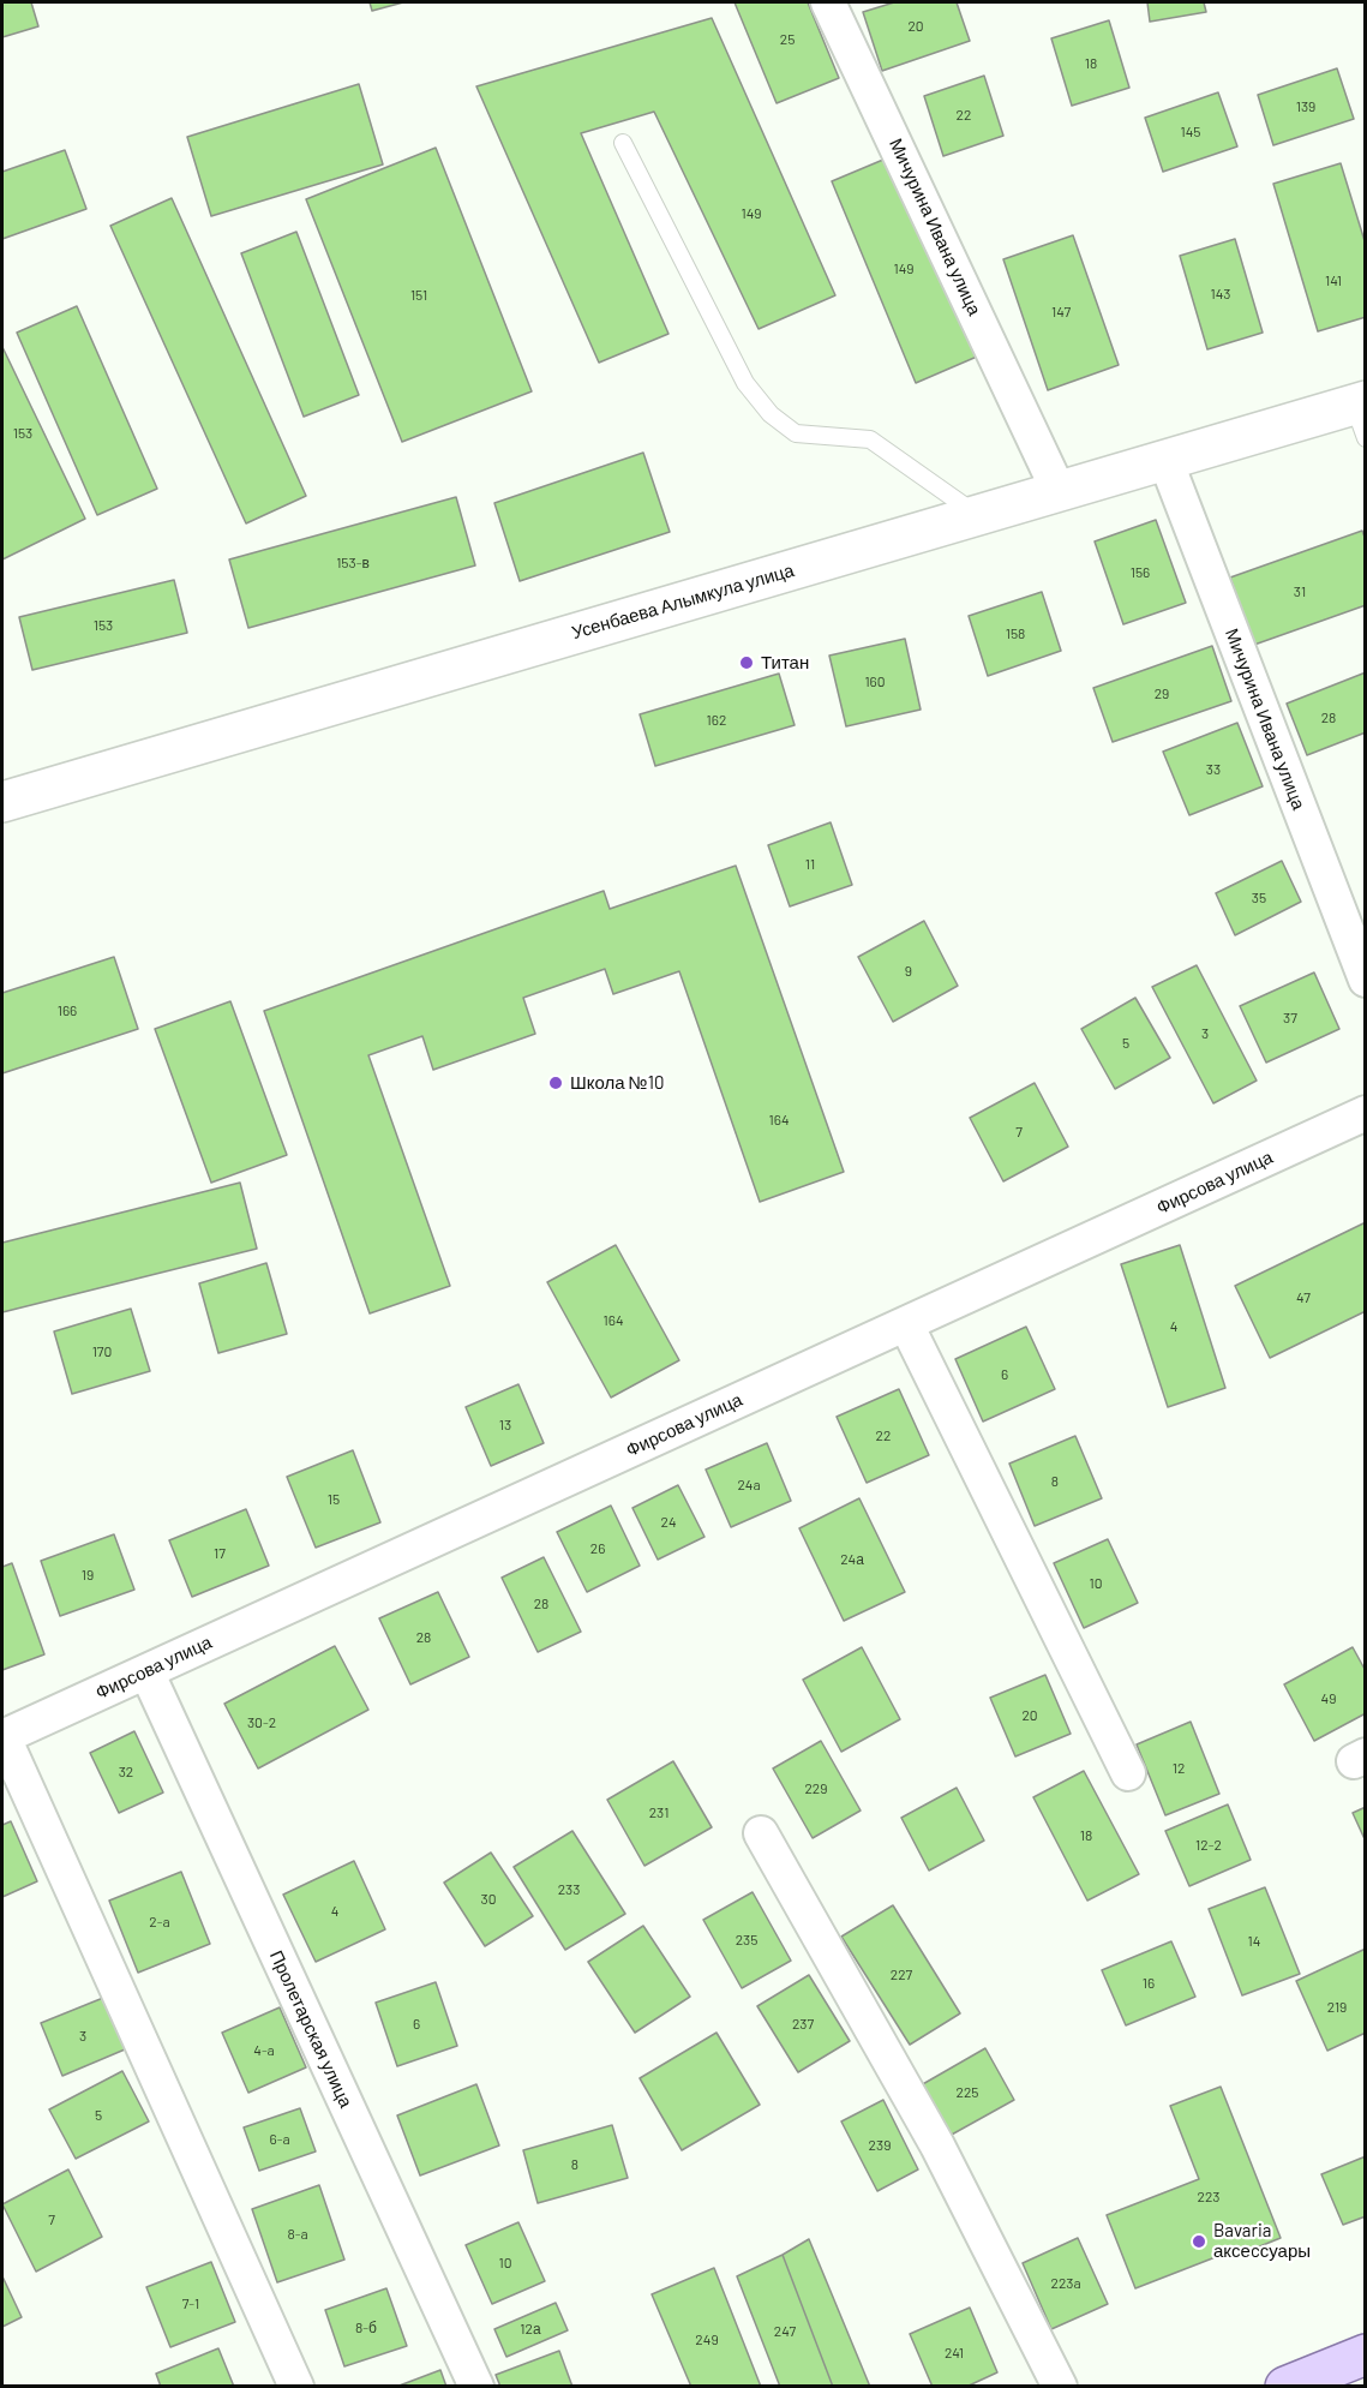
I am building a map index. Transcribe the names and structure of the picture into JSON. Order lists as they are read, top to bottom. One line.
{"streets":{"street":["Мичурина Ивана улица","Усенбаева Алымкула улица","Фирсова улица","Пролетарская улица"]},"crossings":[["Мичурина Ивана улица","Усенбаева Алымкула улица"],["Фирсова улица","Пролетарская улица"]],"places":["Титан","Школа №10","Bavaria аксеcсуары"],"house_numbers":["20","25","18","139","22","145","149","149","141","143","151","147","153","153-в","156","31","153","158","160","29","28","162","33","11","35","9","166","37","3","5","164","7","47","164","4","170","6","13","22","8","24a","15","24","26","17","24а","19","10","28","28","49","20","30-2","12","32","229","231","18","12-2","233","30","4","2-a","235","14","227","16","219","6","237","3","4-a","225","5","6-a","239","8","223","7","8-a","10","223a","7-1","8-б","12а","247","249","241"]}
